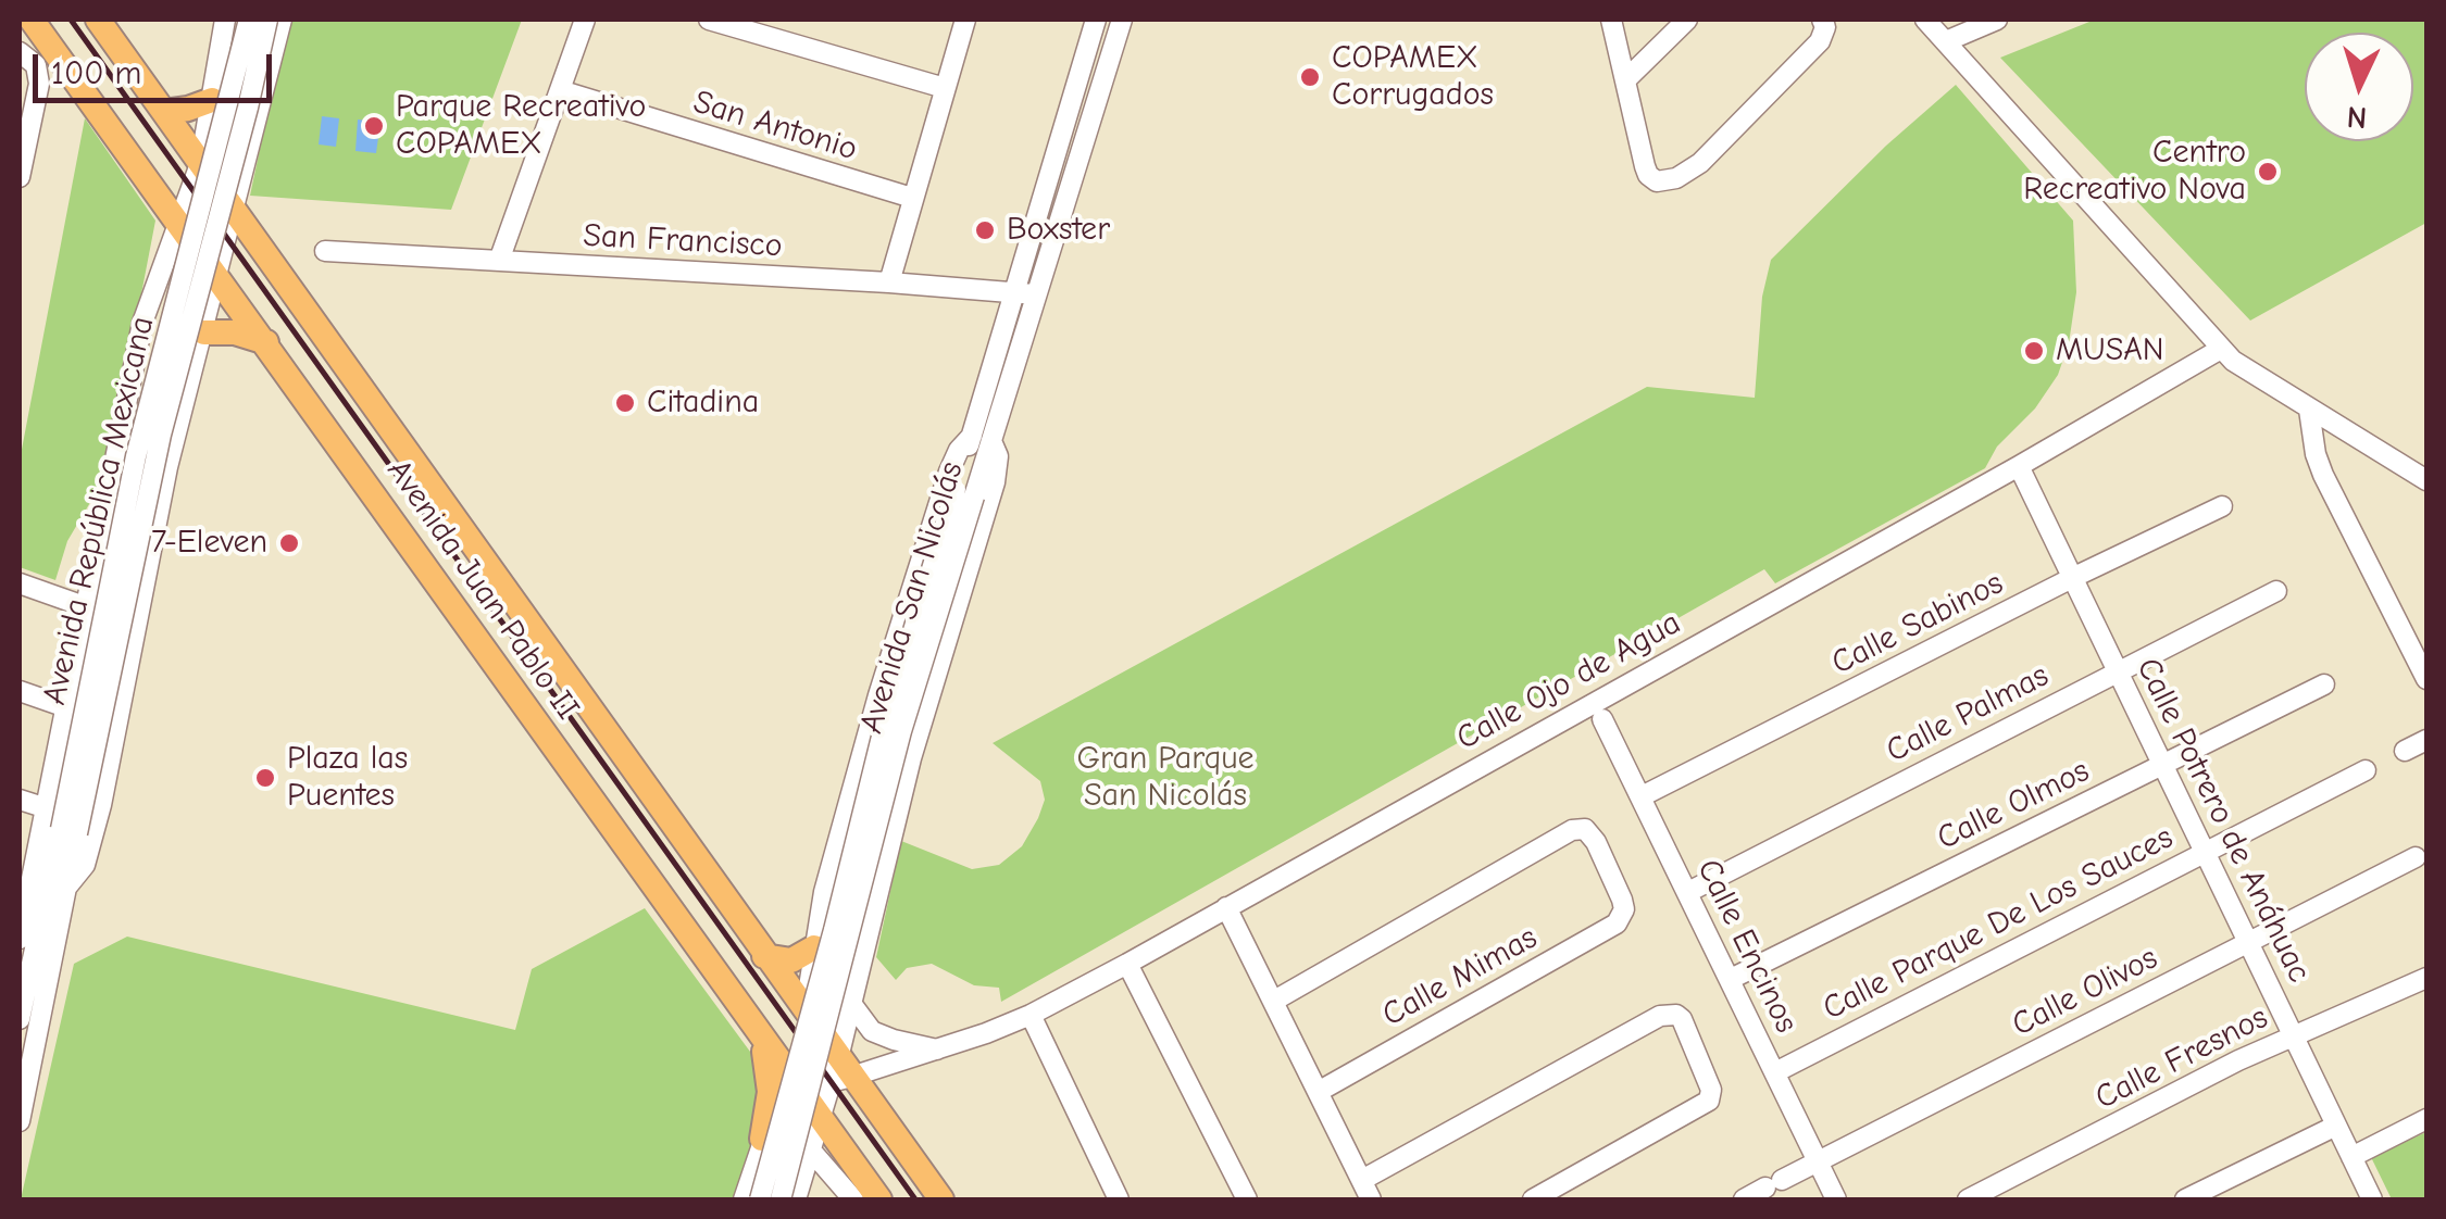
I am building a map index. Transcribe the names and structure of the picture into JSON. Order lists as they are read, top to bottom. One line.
{"streets":{"main road":["Avenida Juan Pablo II"],"street":["San Antonio","San Francisco","Avenida República Mexicana","Avenida San Nicolás","Calle Sabinos","Calle Ojo de Agua","Calle Palmas","Calle Olmos","Calle Potrero de Anáhuac","Calle Parque De Los Sauces","Calle Encinos","Calle Mimas","Calle Olivos","Calle Fresnos"]},"crossings":[["San Francisco","Avenida San Nicolás"],["Avenida República Mexicana","Avenida Juan Pablo II"],["Avenida Juan Pablo II","Calle Ojo de Agua"],["Calle Sabinos","Calle Potrero de Anáhuac"],["Calle Sabinos","Calle Encinos"],["Calle Ojo de Agua","Calle Potrero de Anáhuac"],["Calle Palmas","Calle Potrero de Anáhuac"],["Calle Palmas","Calle Encinos"],["Calle Olmos","Calle Potrero de Anáhuac"],["Calle Olmos","Calle Encinos"],["Calle Potrero de Anáhuac","Calle Parque De Los Sauces"],["Calle Potrero de Anáhuac","Calle Olivos"],["Calle Potrero de Anáhuac","Calle Fresnos"],["Calle Parque De Los Sauces","Calle Encinos"],["Calle Encinos","Calle Olivos"]],"parks":["Gran Parque San Nicolás"],"places":["COPAMEX Corrugados","Parque Recreativo COPAMEX","Centro Recreativo Nova","Boxster","MUSAN","Citadina","7-Eleven","Plaza las Puentes"],"scale_bar":"100 m","north":"bottom"}
